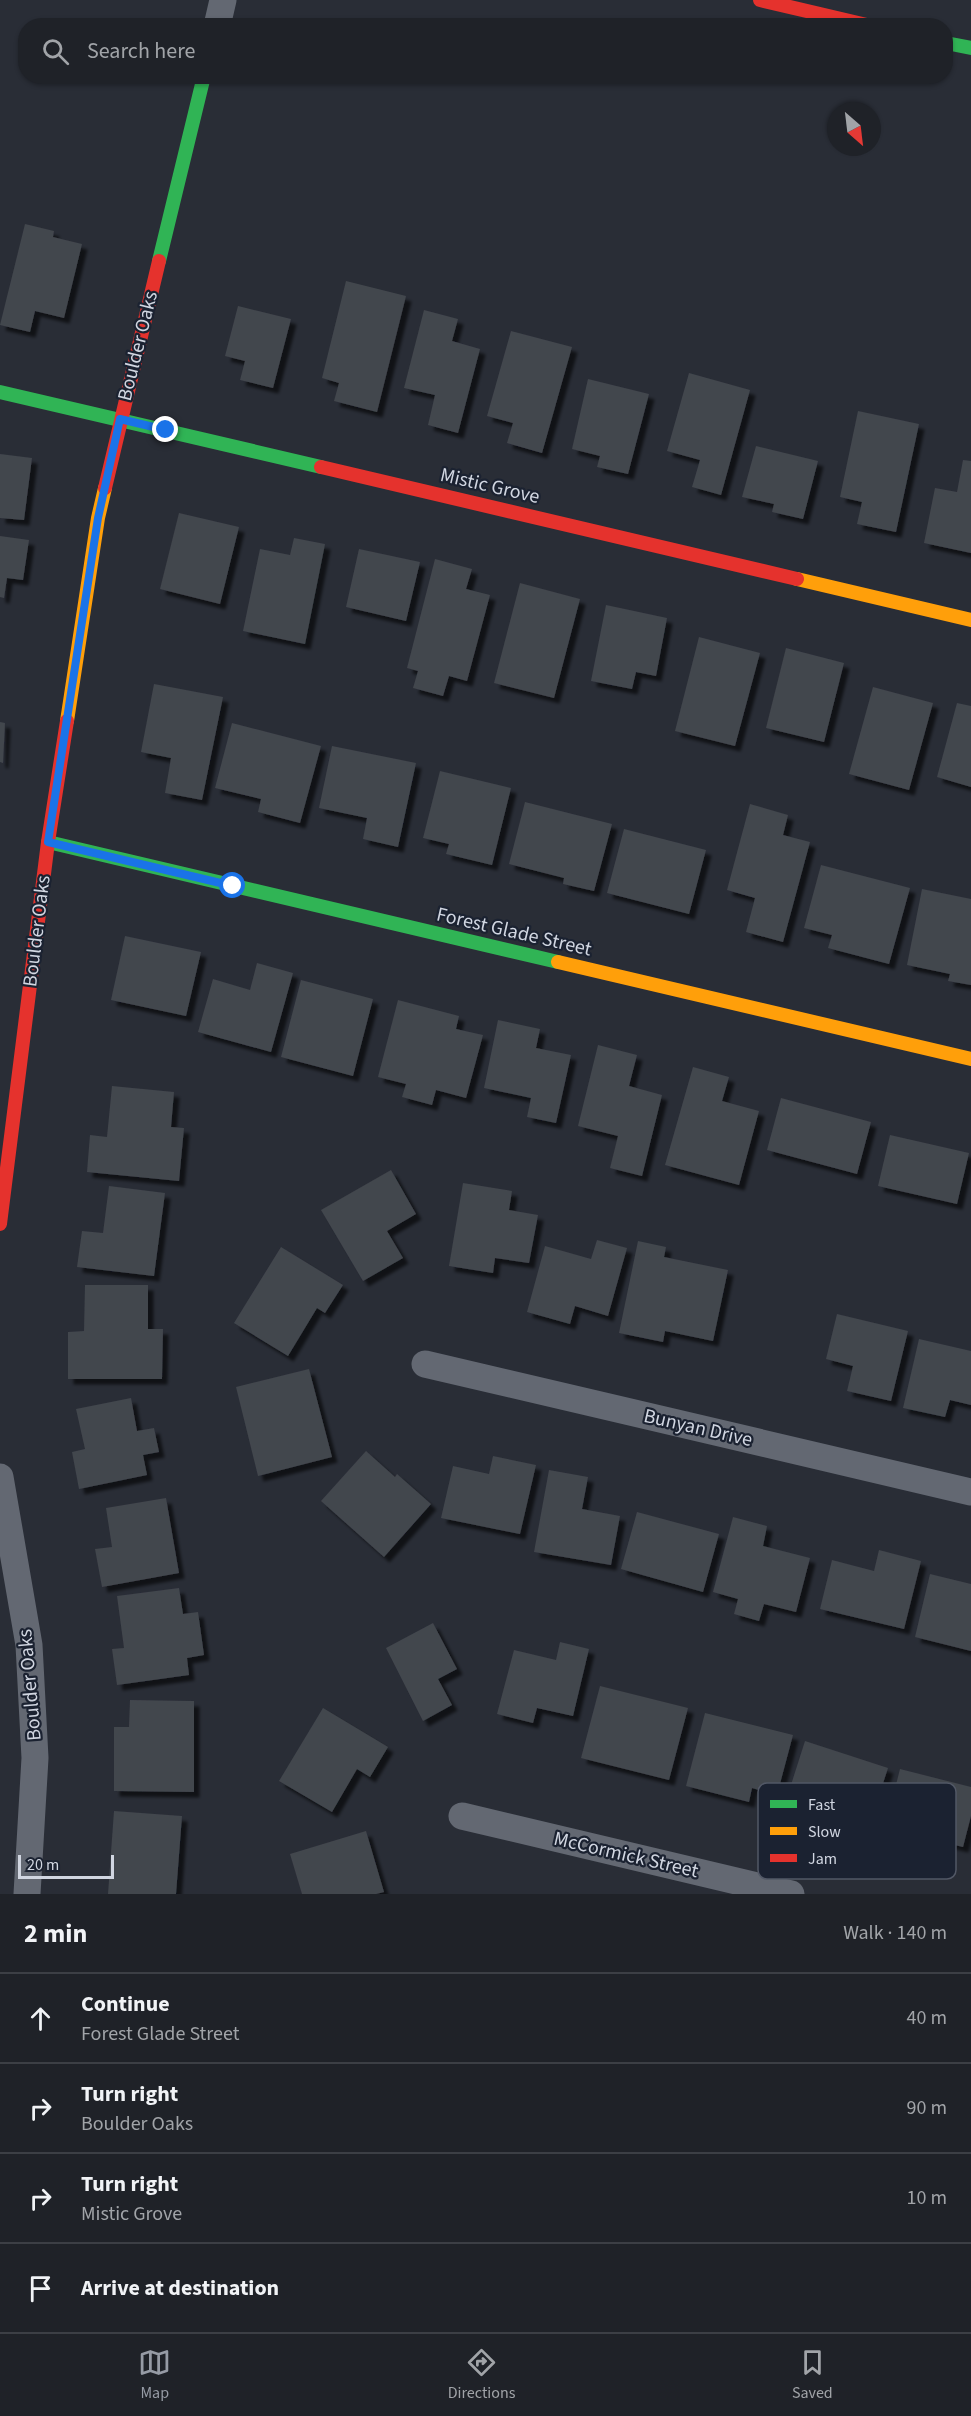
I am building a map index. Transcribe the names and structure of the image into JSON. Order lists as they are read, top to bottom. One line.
{"streets":{"street":["Boulder Oaks","Mistic Grove","Forest Glade Street","Bunyan Drive","McCormick Street"]},"crossings":[["Boulder Oaks","Mistic Grove"],["Boulder Oaks","Forest Glade Street"]],"legend":["Fast","Slow","Jam"],"scale_bar":"20 m","north":"bottom right","page":{"search":"Search here","scale":"20 m","heading":["2 min","Walk · 140 m"],"list":[["Continue","Forest Glade Street","40 m"],["Turn right","Boulder Oaks","90 m"],["Turn right","Mistic Grove","10 m"],"Arrive at destination"],"nav":["Map","Directions","Saved"]}}
